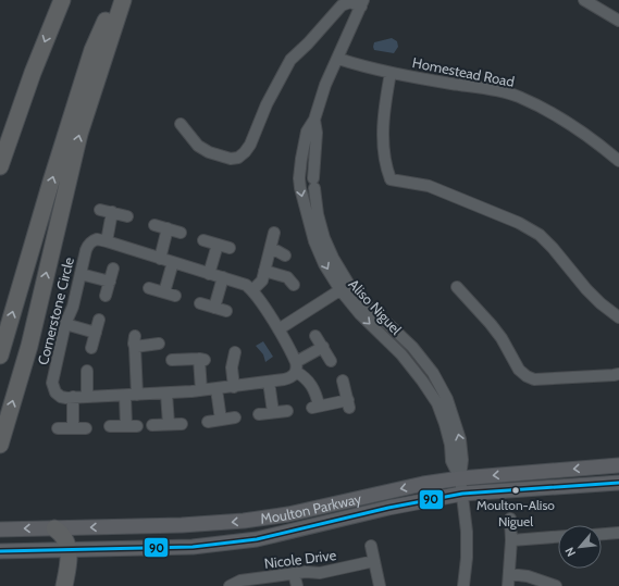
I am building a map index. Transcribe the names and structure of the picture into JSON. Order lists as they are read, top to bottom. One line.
{"streets":{"main road":["Moulton Parkway"],"street":["Homestead Road","Aliso Niguel","Cornerstone Circle","Nicole Drive"]},"crossings":[["Homestead Road","Aliso Niguel"],["Aliso Niguel","Moulton Parkway"]],"places":["Moulton-Aliso Niguel"],"lines":["transit line 90"],"north":"bottom left"}
